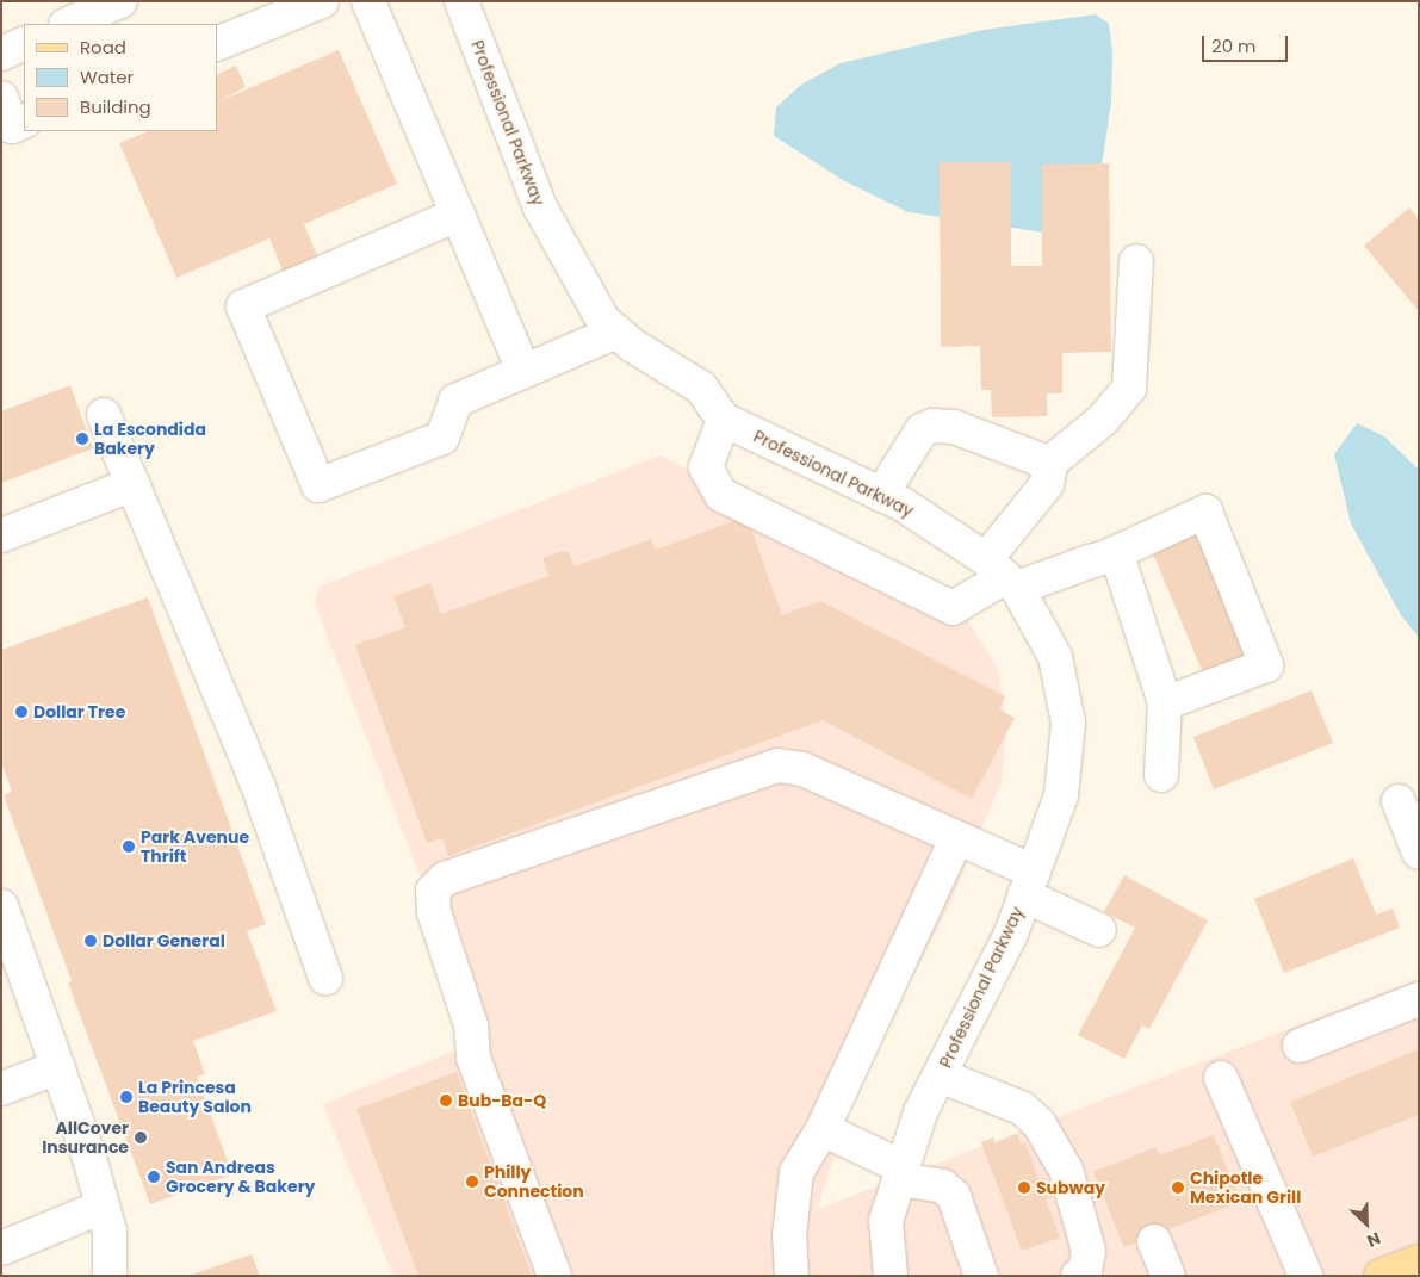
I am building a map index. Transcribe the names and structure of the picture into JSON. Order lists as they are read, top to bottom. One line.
{"streets":{"street":["Professional Parkway"]},"places":["La Escondida Bakery","Dollar Tree","Park Avenue Thrift","Dollar General","La Princesa Beauty Salon","Bub-Ba-Q","AllCover Insurance","San Andreas Grocery & Bakery","Philly Connection","Subway","Chipotle Mexican Grill"],"legend":["Road","Water","Building"],"scale_bar":"20 m","north":"bottom right"}
